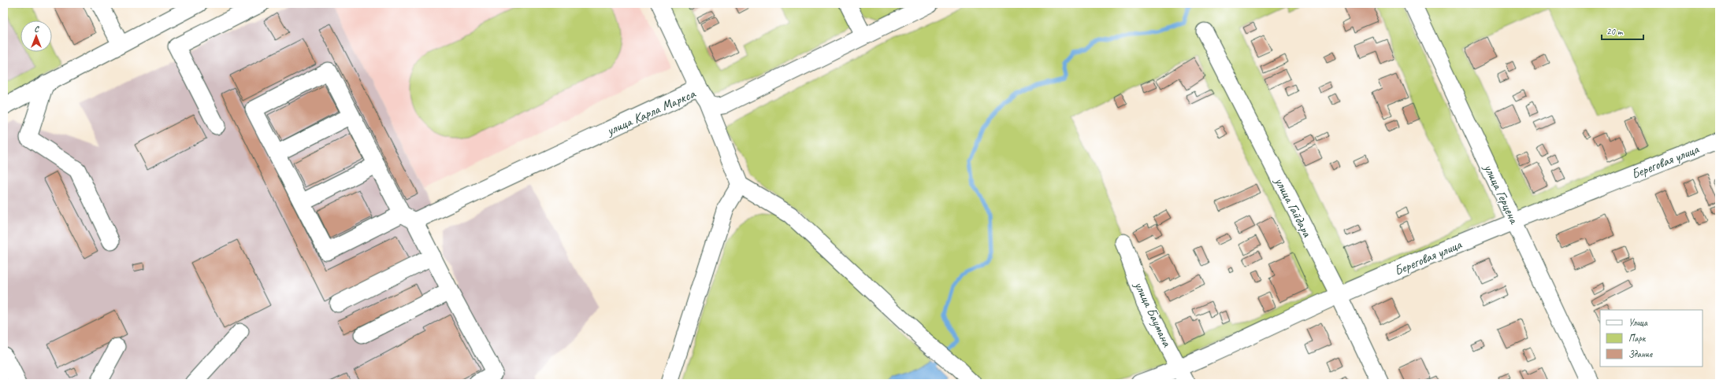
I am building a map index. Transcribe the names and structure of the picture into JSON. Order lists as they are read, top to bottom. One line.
{"streets":{"street":["улица Карла Маркса","Береговая улица","улица Герцена","улица Гайдара","улица Баумана"]},"crossings":[["Береговая улица","улица Герцена"],["Береговая улица","улица Гайдара"],["Береговая улица","улица Баумана"]],"legend":["Улица","Парк","Здание"],"scale_bar":"20 m","north":"top"}
